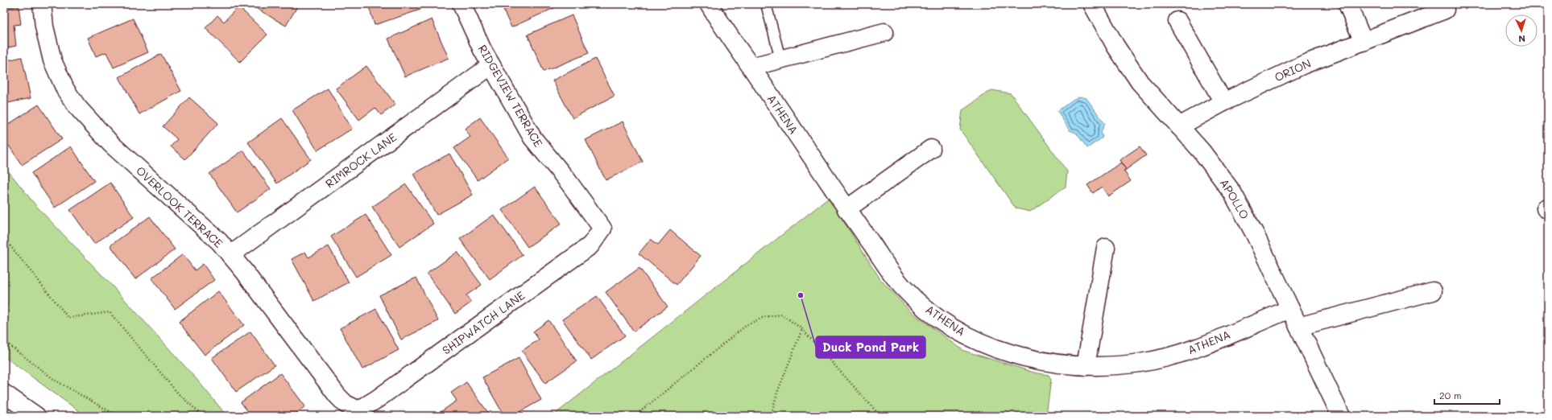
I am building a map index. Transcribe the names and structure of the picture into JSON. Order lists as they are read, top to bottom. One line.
{"streets":{"street":["ORION","RIDGEVIEW TERRACE","ATHENA","RIMROCK LANE","APOLLO","OVERLOOK TERRACE","SHIPWATCH LANE"]},"crossings":[["ORION","APOLLO"],["RIDGEVIEW TERRACE","RIMROCK LANE"],["RIDGEVIEW TERRACE","SHIPWATCH LANE"],["ATHENA","APOLLO"],["RIMROCK LANE","OVERLOOK TERRACE"],["OVERLOOK TERRACE","SHIPWATCH LANE"]],"places":["Duck Pond Park"],"scale_bar":"20 m","north":"bottom"}
